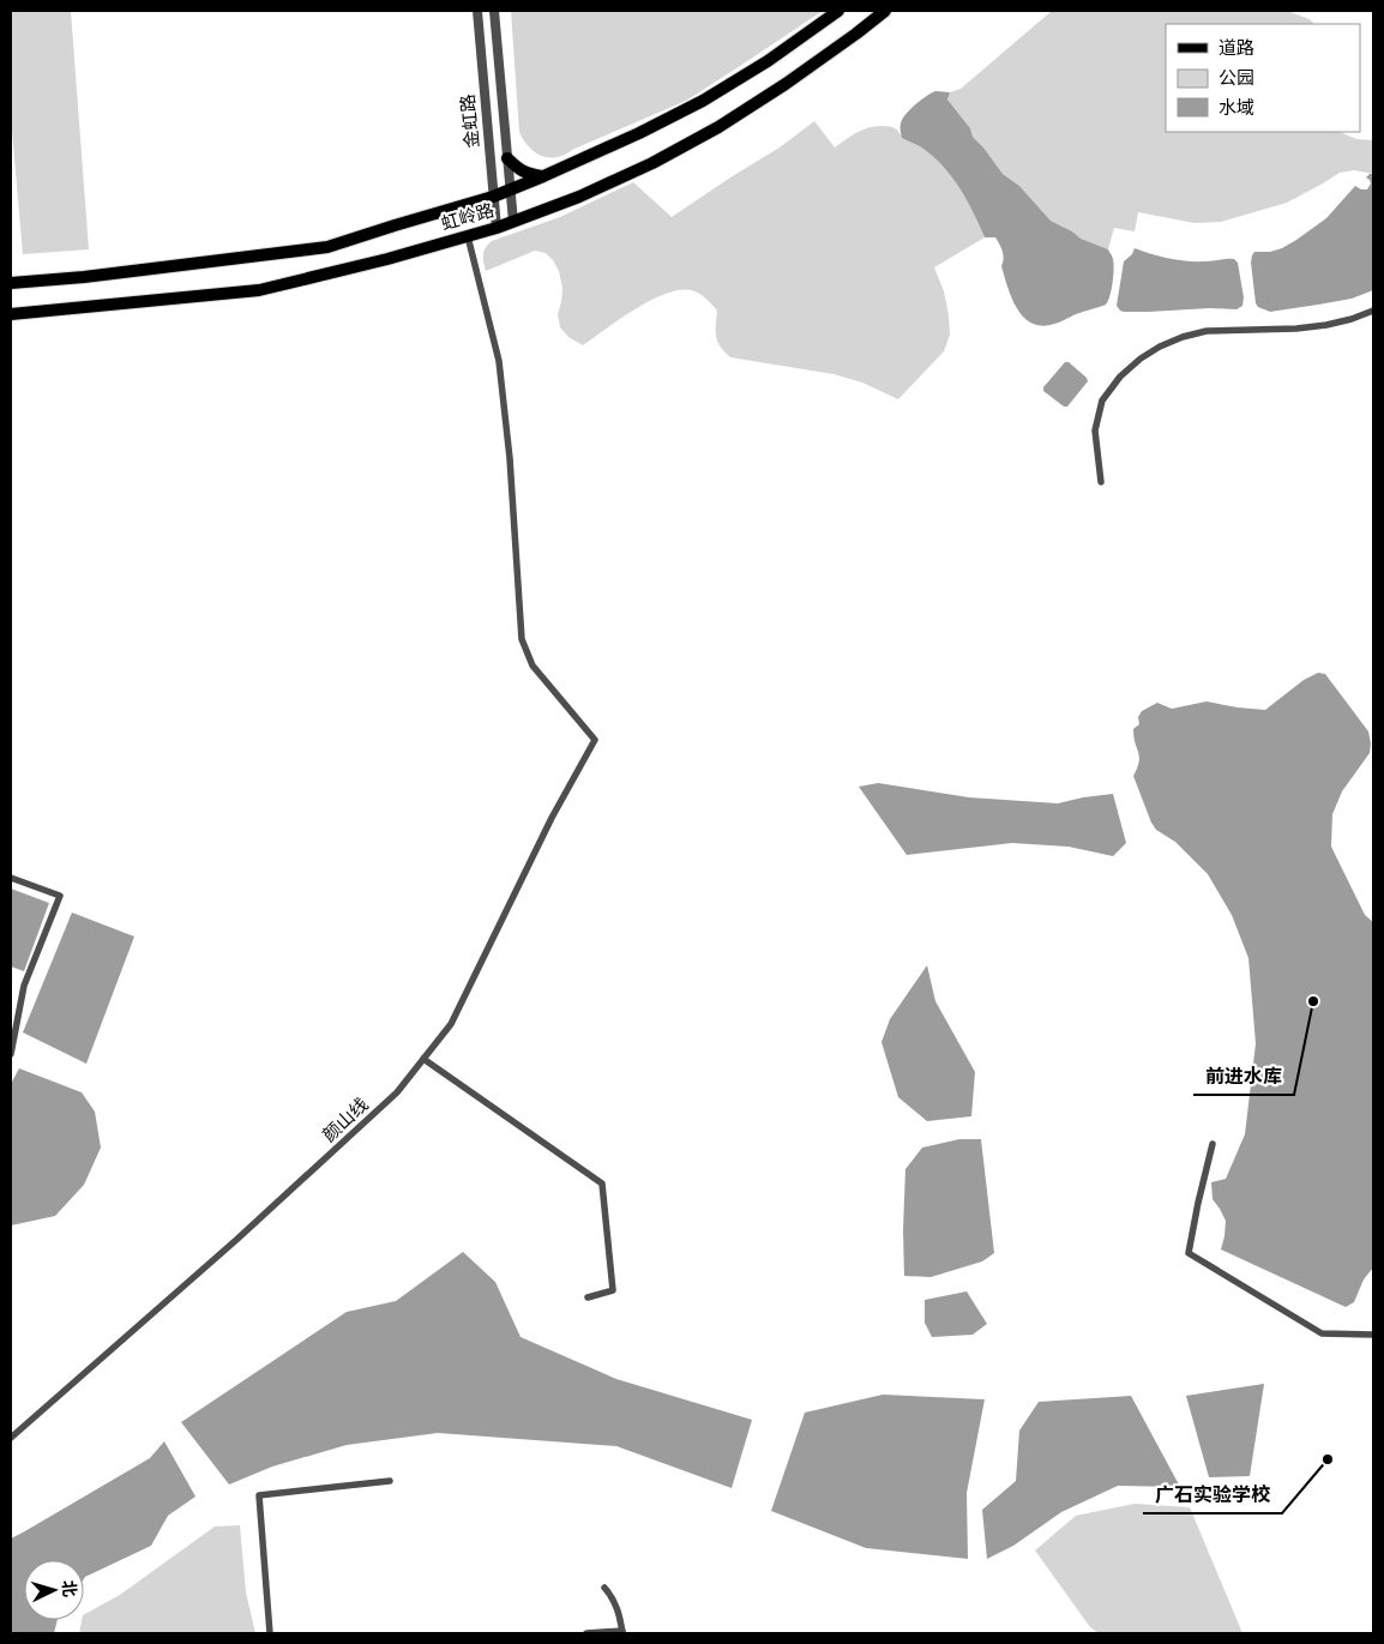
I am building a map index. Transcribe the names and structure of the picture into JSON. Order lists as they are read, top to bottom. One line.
{"streets":{"main road":["虹岭路"],"street":["金虹路","颜山线"]},"crossings":[["金虹路","虹岭路"],["虹岭路","颜山线"]],"places":["前进水库","广石实验学校"],"legend":["道路","公园","水域"],"north":"right"}
